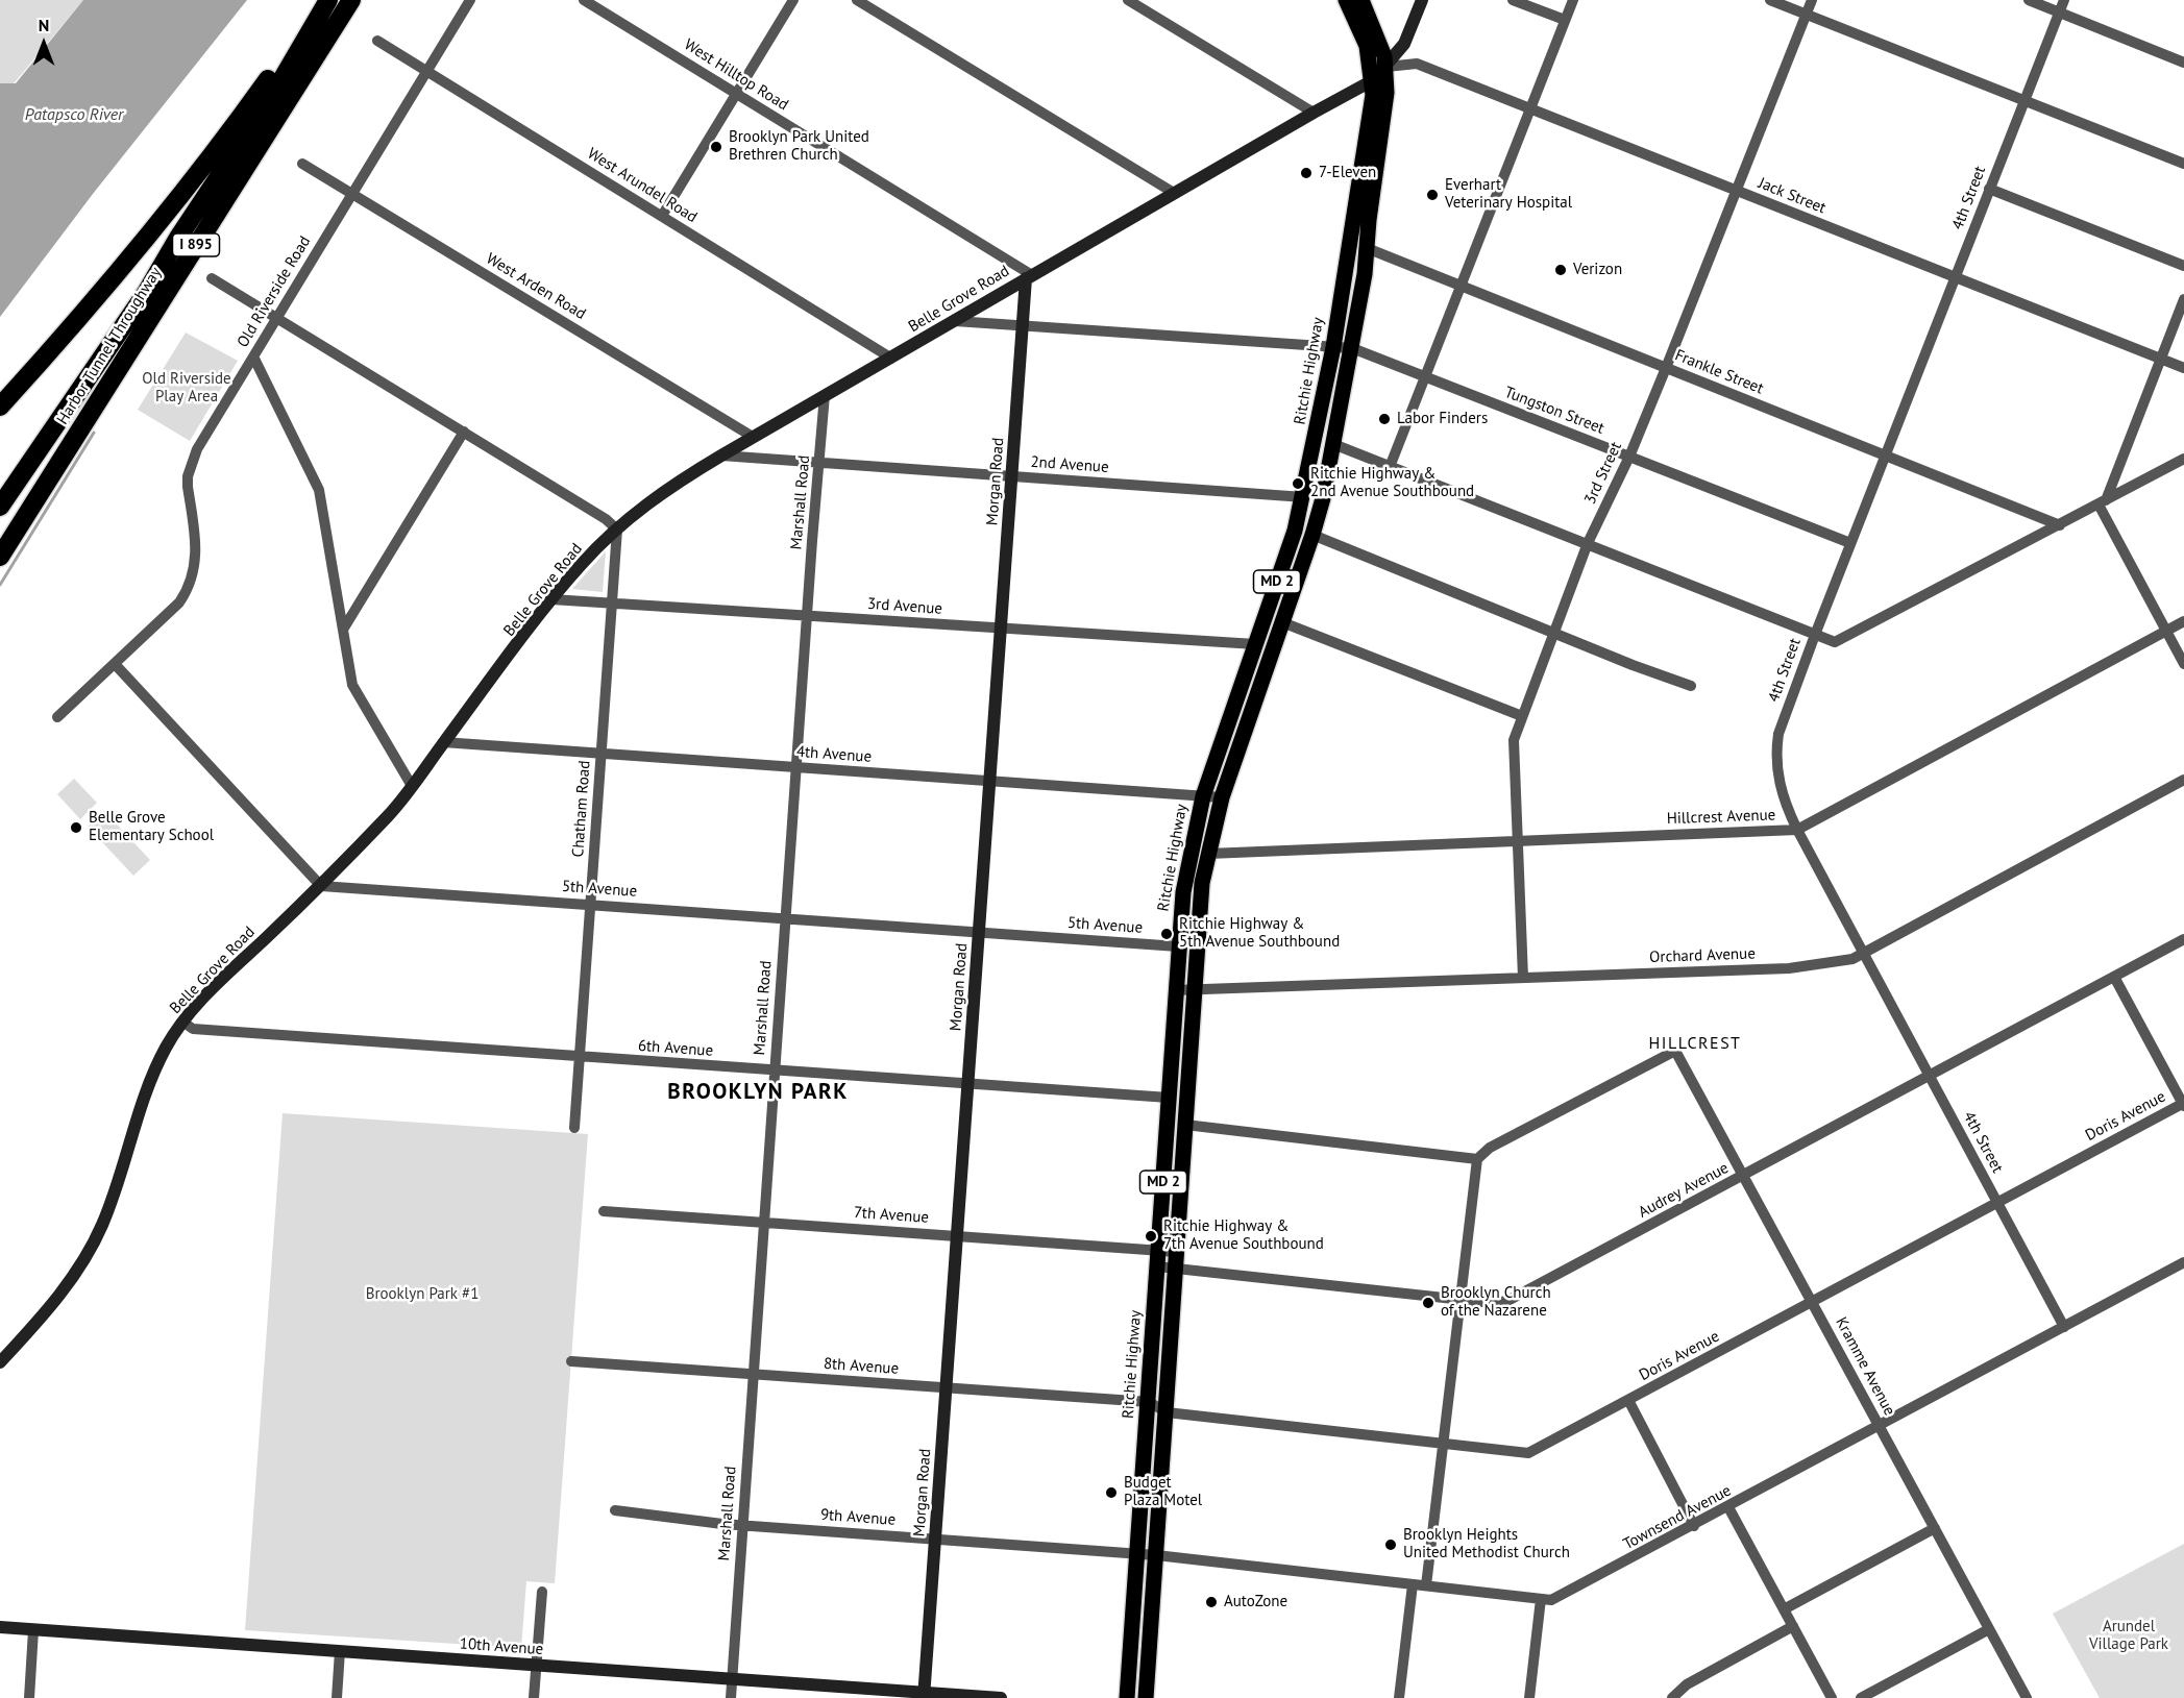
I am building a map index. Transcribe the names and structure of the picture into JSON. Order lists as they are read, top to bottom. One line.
{"streets":{"highway":["I 895","Harbor Tunnel Throughway"],"main road":["Ritchie Highway","MD 2"],"street":["West Hilltop Road","West Arundel Road","Jack Street","4th Street","West Arden Road","Old Riverside Road","Belle Grove Road","Frankle Street","Tungston Street","2nd Avenue","3rd Street","Morgan Road","Marshall Road","3rd Avenue","4th Avenue","Chatham Road","Hillcrest Avenue","5th Avenue","Orchard Avenue","6th Avenue","Doris Avenue","Audrey Avenue","7th Avenue","8th Avenue","Kramme Avenue","9th Avenue","Townsend Avenue","10th Avenue"]},"crossings":[["West Hilltop Road","Belle Grove Road"],["West Hilltop Road","Morgan Road"],["West Arundel Road","Old Riverside Road"],["West Arundel Road","Belle Grove Road"],["Jack Street","4th Street"],["Jack Street","Belle Grove Road"],["Jack Street","3rd Street"],["Jack Street","MD 2"],["4th Street","Frankle Street"],["4th Street","Tungston Street"],["4th Street","Hillcrest Avenue"],["4th Street","Orchard Avenue"],["4th Street","Doris Avenue"],["4th Street","Audrey Avenue"],["4th Street","Townsend Avenue"],["West Arden Road","Old Riverside Road"],["West Arden Road","Belle Grove Road"],["Belle Grove Road","Ritchie Highway"],["Belle Grove Road","Tungston Street"],["Belle Grove Road","2nd Avenue"],["Belle Grove Road","Morgan Road"],["Belle Grove Road","Marshall Road"],["Belle Grove Road","MD 2"],["Belle Grove Road","3rd Avenue"],["Belle Grove Road","4th Avenue"],["Belle Grove Road","Chatham Road"],["Belle Grove Road","5th Avenue"],["Belle Grove Road","6th Avenue"],["Ritchie Highway","Tungston Street"],["Ritchie Highway","2nd Avenue"],["Ritchie Highway","3rd Avenue"],["Ritchie Highway","4th Avenue"],["Ritchie Highway","5th Avenue"],["Ritchie Highway","Orchard Avenue"],["Ritchie Highway","6th Avenue"],["Ritchie Highway","Doris Avenue"],["Ritchie Highway","Audrey Avenue"],["Ritchie Highway","7th Avenue"],["Ritchie Highway","8th Avenue"],["Ritchie Highway","9th Avenue"],["Ritchie Highway","Townsend Avenue"],["Frankle Street","3rd Street"],["Frankle Street","MD 2"],["Tungston Street","3rd Street"],["Tungston Street","Morgan Road"],["Tungston Street","MD 2"],["2nd Avenue","Morgan Road"],["2nd Avenue","Marshall Road"],["3rd Street","Hillcrest Avenue"],["3rd Street","Orchard Avenue"],["Morgan Road","3rd Avenue"],["Morgan Road","4th Avenue"],["Morgan Road","5th Avenue"],["Morgan Road","6th Avenue"],["Morgan Road","7th Avenue"],["Morgan Road","8th Avenue"],["Morgan Road","9th Avenue"],["Morgan Road","10th Avenue"],["Marshall Road","3rd Avenue"],["Marshall Road","4th Avenue"],["Marshall Road","5th Avenue"],["Marshall Road","6th Avenue"],["Marshall Road","7th Avenue"],["Marshall Road","8th Avenue"],["Marshall Road","9th Avenue"],["Marshall Road","10th Avenue"],["MD 2","4th Avenue"],["MD 2","Hillcrest Avenue"],["MD 2","Orchard Avenue"],["MD 2","Doris Avenue"],["MD 2","Audrey Avenue"],["MD 2","7th Avenue"],["MD 2","Townsend Avenue"],["3rd Avenue","Chatham Road"],["4th Avenue","Chatham Road"],["Chatham Road","5th Avenue"],["Chatham Road","6th Avenue"],["Doris Avenue","8th Avenue"],["Doris Avenue","Kramme Avenue"],["Audrey Avenue","7th Avenue"],["Audrey Avenue","Kramme Avenue"],["Kramme Avenue","Townsend Avenue"],["9th Avenue","Townsend Avenue"]],"districts":["HILLCREST","BROOKLYN PARK"],"water":["Patapsco River"],"parks":["Old Riverside Play Area","Brooklyn Park #1","Arundel Village Park"],"places":["Brooklyn Park United Brethren Church","7-Eleven","Everhart Veterinary Hospital","Verizon","Labor Finders","Ritchie Highway & 2nd Avenue Southbound","Belle Grove Elementary School","Ritchie Highway & 5th Avenue Southbound","Ritchie Highway & 7th Avenue Southbound","Brooklyn Church of the Nazarene","Budget Plaza Motel","Brooklyn Heights United Methodist Church","AutoZone"],"north":"top"}
